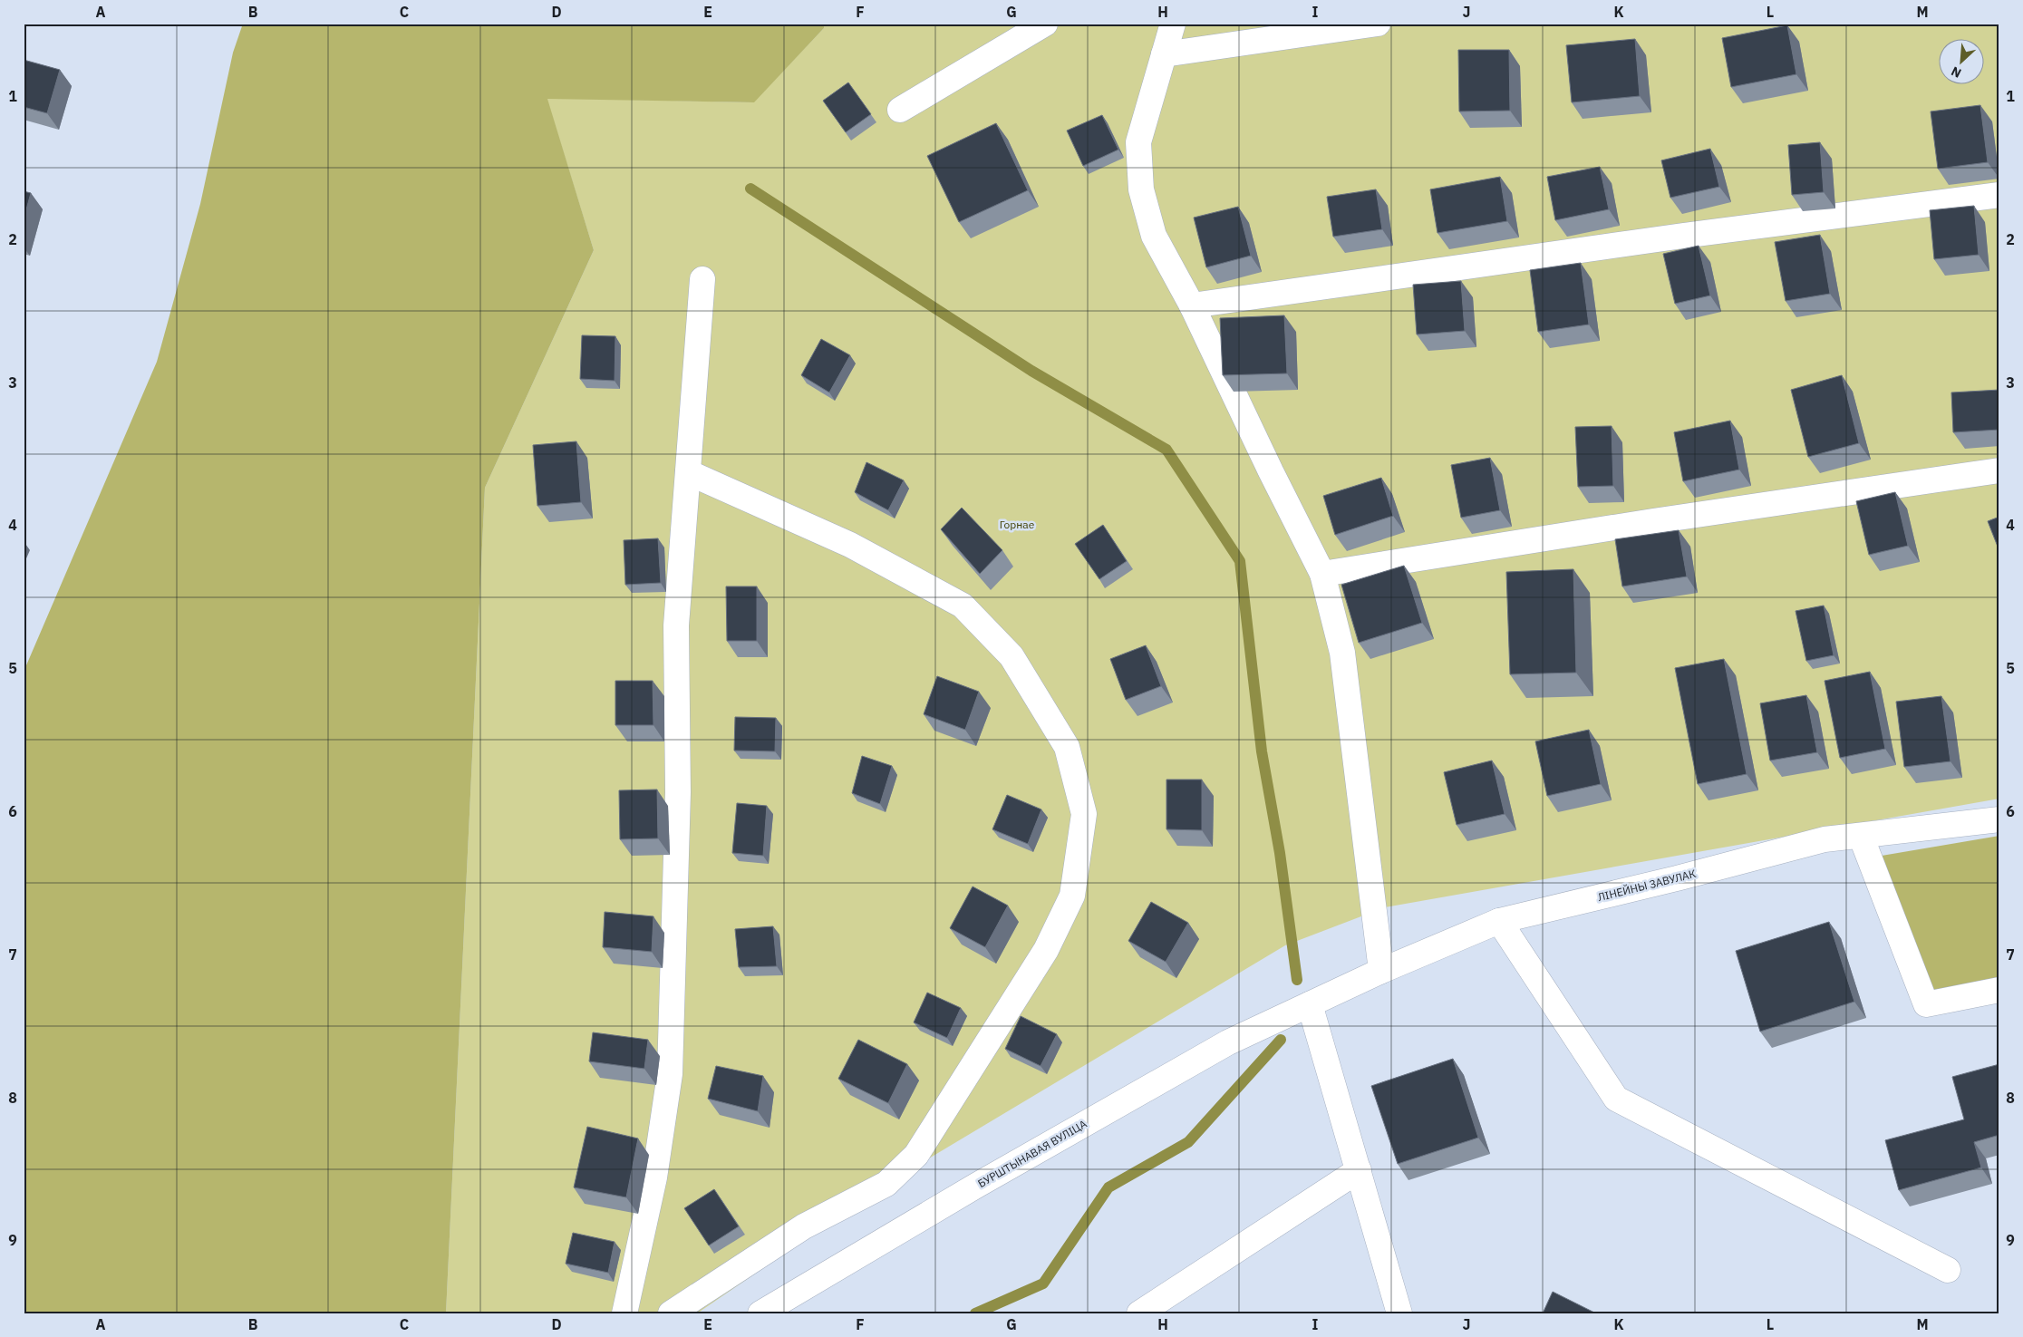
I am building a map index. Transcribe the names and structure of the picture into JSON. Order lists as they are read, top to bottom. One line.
{"streets":{"street":["ЛІНЕЙНЫ ЗАВУЛАК","БУРШТЫНАВАЯ ВУЛІЦА"]},"crossings":[["ЛІНЕЙНЫ ЗАВУЛАК","БУРШТЫНАВАЯ ВУЛІЦА"]],"parks":["Горнае"],"north":"bottom left","grid":{"columns":["A","B","C","D","E","F","G","H","I","J","K","L","M"],"rows":["1","2","3","4","5","6","7","8","9"]}}
